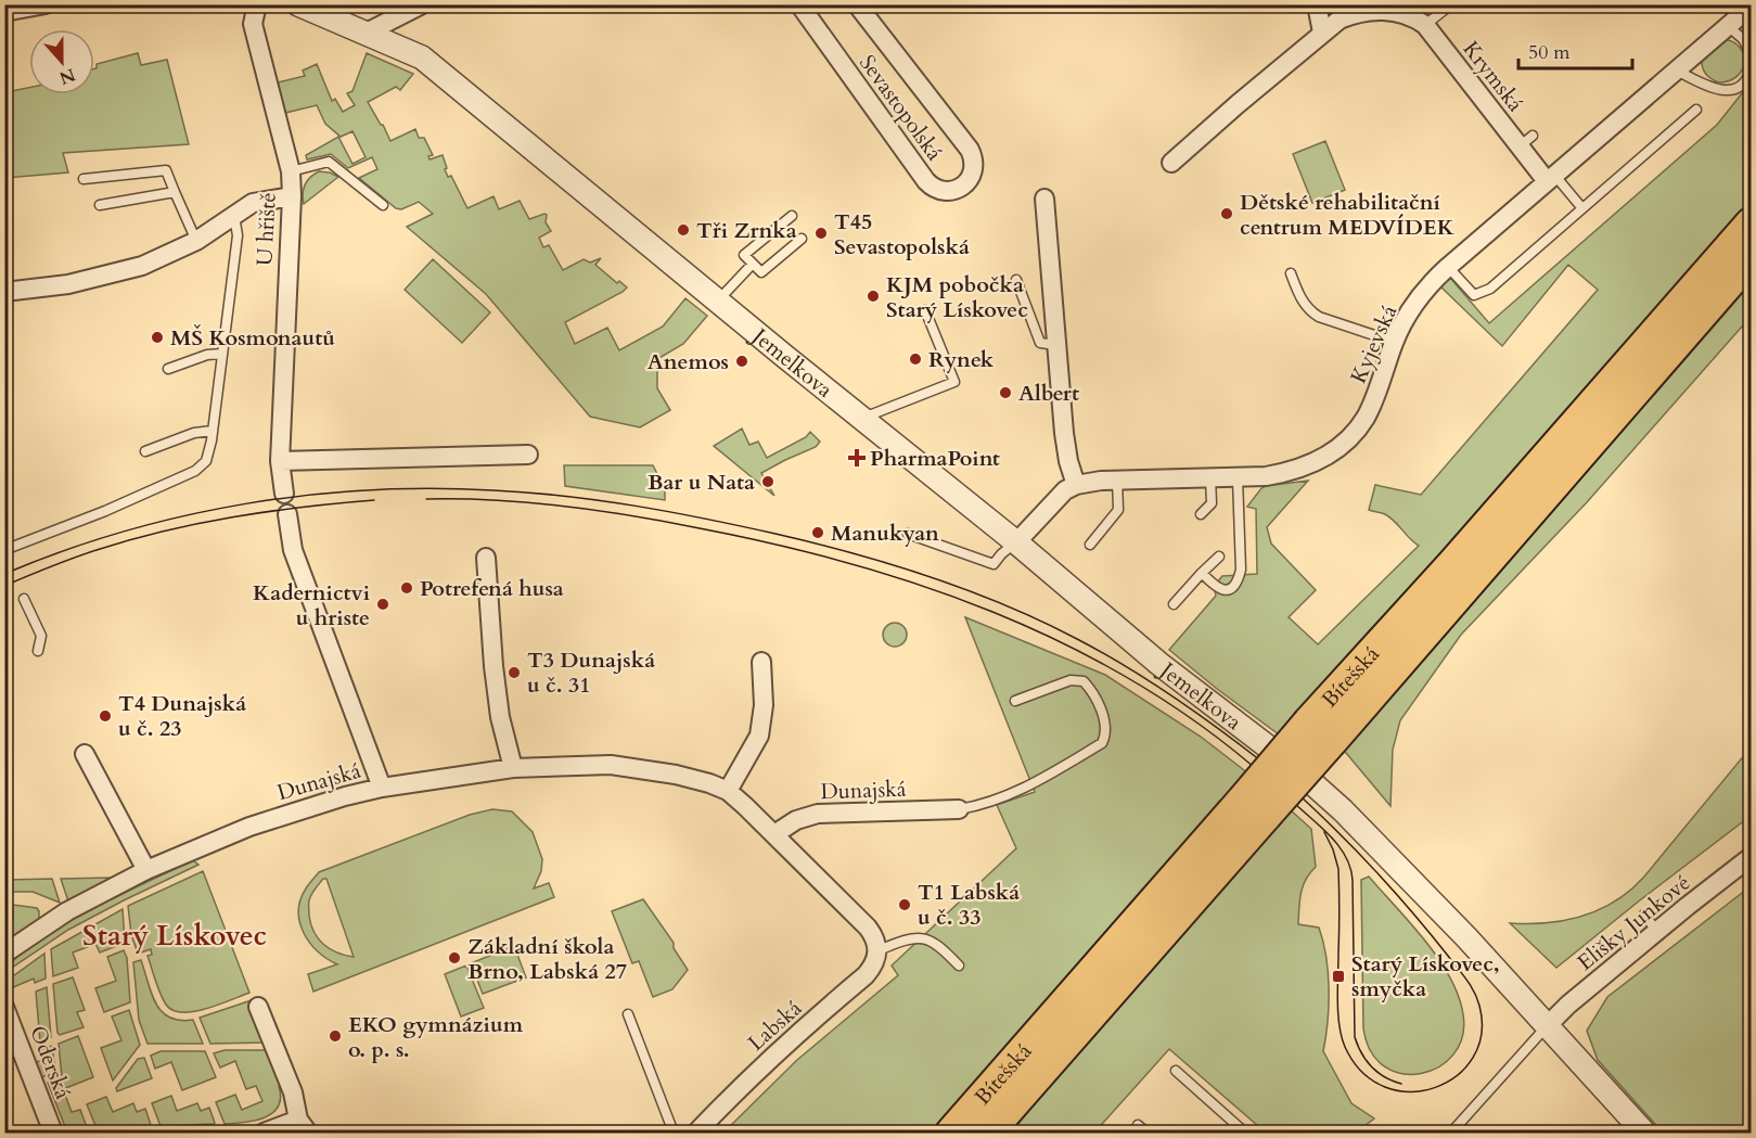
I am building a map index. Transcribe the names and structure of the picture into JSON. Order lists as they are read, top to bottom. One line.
{"streets":{"highway":["Bítešská"],"street":["Krymská","Sevastopolská","U hřiště","Kyjevská","Jemelkova","Dunajská","Elišky Junkové","Labská","Oderská"]},"crossings":[["Krymská","Kyjevská"],["Dunajská","Labská"]],"districts":["Starý Lískovec"],"places":{"other":["Dětské rehabilitační centrum MEDVÍDEK","Tři Zrnka","T45 Sevastopolská","KJM pobočka Starý Lískovec","MŠ Kosmonautů","Rynek","Anemos","Albert","Bar u Nata","Manukyan","Potrefená husa","Kadernictvi u hriste","T3 Dunajská u č. 31","T4 Dunajská u č. 23","T1 Labská u č. 33","Základní škola Brno, Labská 27","EKO gymnázium o. p. s."],"health":["PharmaPoint"],"transit":["Starý Lískovec, smyčka"]},"scale_bar":"50 m","north":"bottom"}
